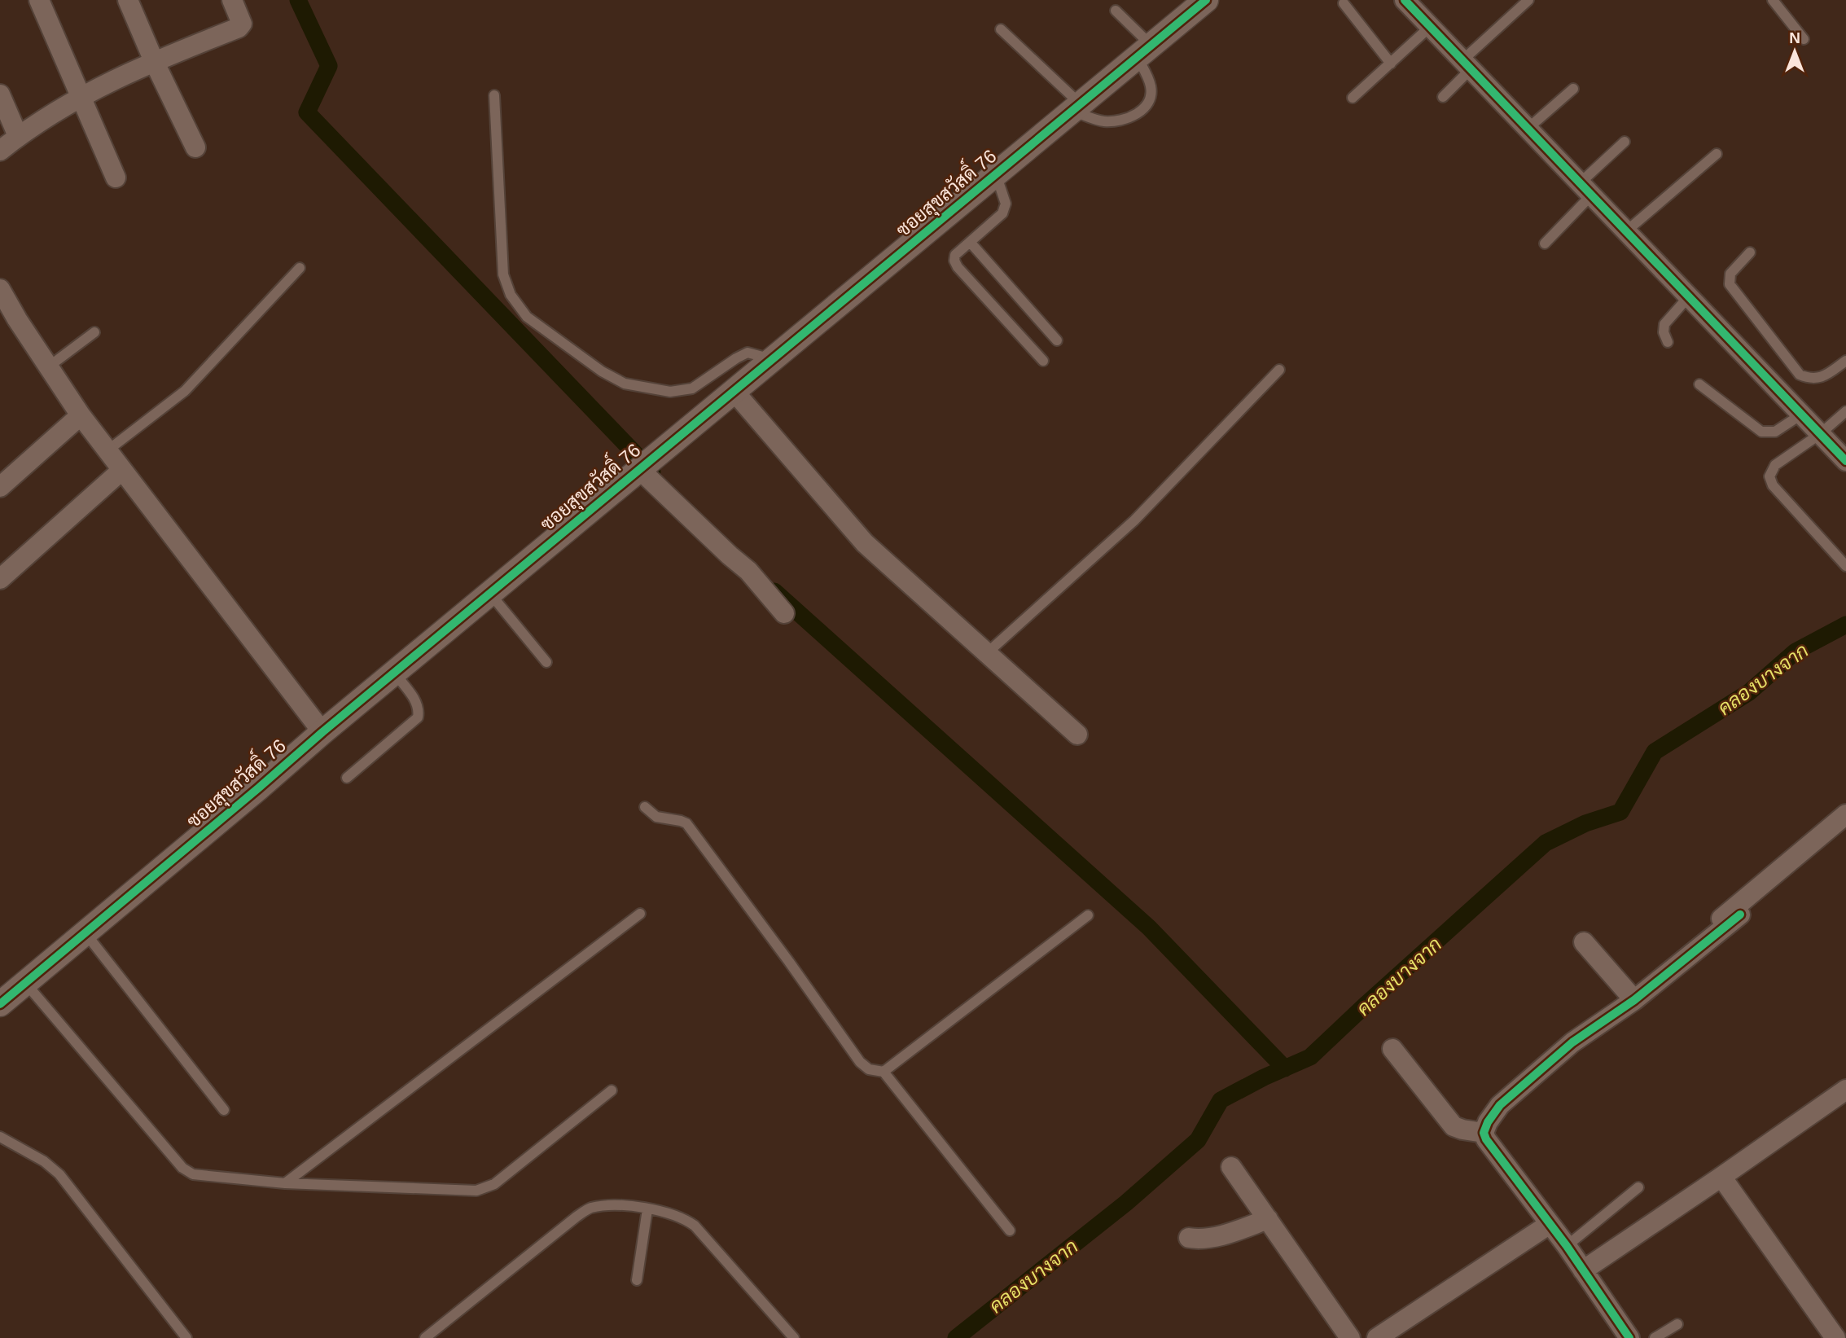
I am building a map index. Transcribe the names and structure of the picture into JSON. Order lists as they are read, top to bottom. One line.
{"streets":{"street":["ซอยสุขสวัสดิ์ 76"]},"water":["คลองบางจาก"],"north":"top"}
